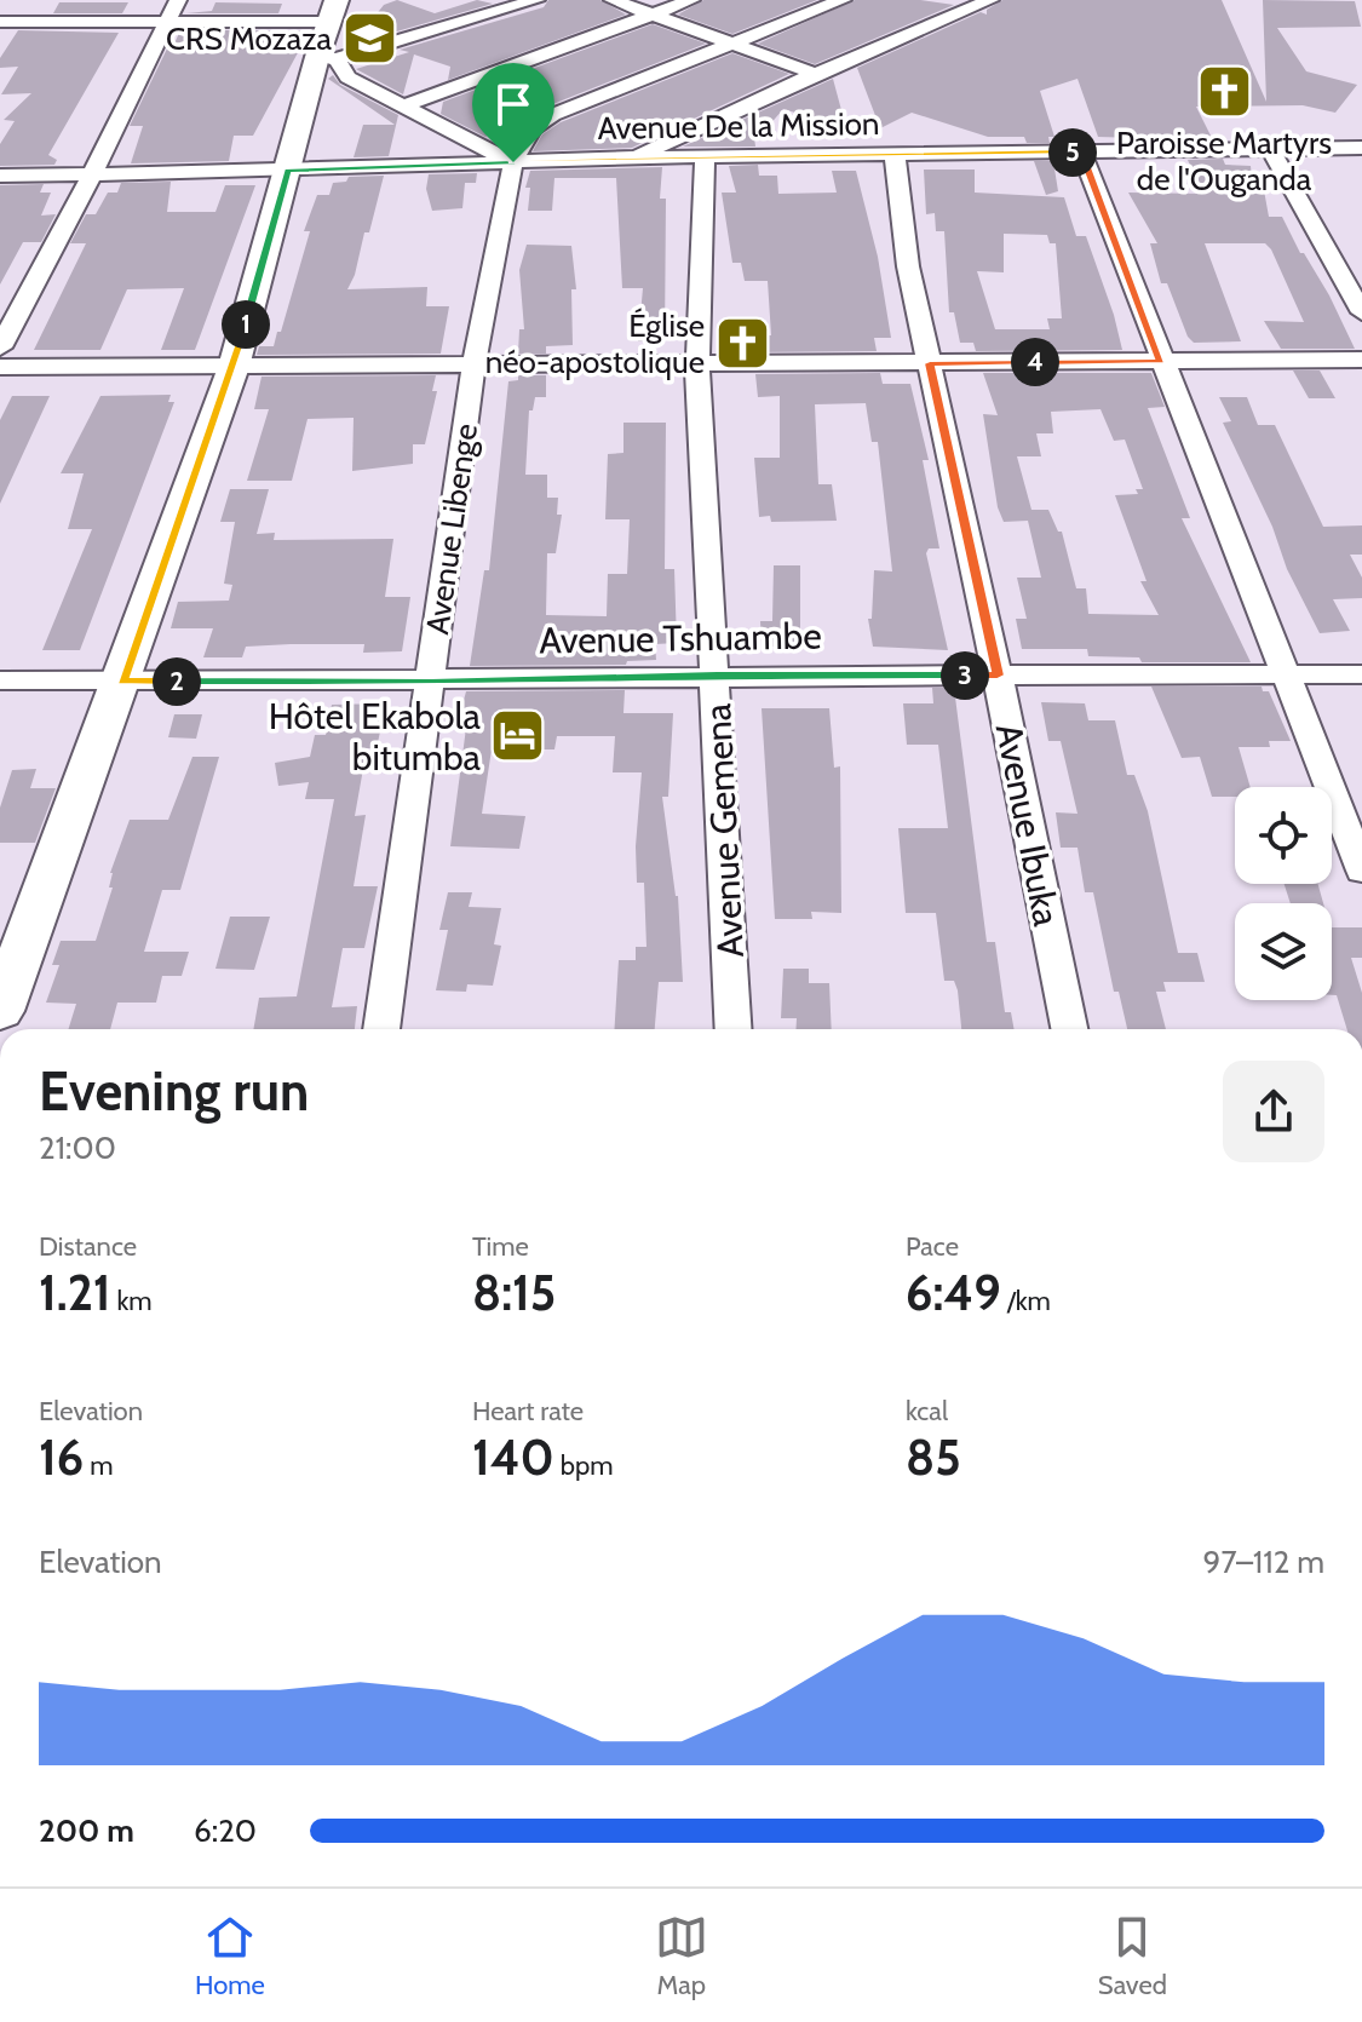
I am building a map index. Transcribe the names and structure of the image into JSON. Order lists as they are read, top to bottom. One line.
{"streets":{"street":["Avenue De la Mission","Avenue Libenge","Avenue Tshuambe","Avenue Ibuka","Avenue Gemena"]},"crossings":[["Avenue De la Mission","Avenue Libenge"],["Avenue De la Mission","Avenue Ibuka"],["Avenue De la Mission","Avenue Gemena"],["Avenue Libenge","Avenue Tshuambe"],["Avenue Tshuambe","Avenue Ibuka"],["Avenue Tshuambe","Avenue Gemena"]],"places":{"school or university":["CRS Mozaza"],"church":["Paroisse Martyrs de l'Ouganda","Église néo-apostolique"],"hotel":["Hôtel Ekabola bitumba"]},"page":{"pins":["5","1","4","3","2"],"heading":["Evening run","21:00"],"stats":[["Distance","1.21 km"],["Time","8:15"],["Pace","6:49 /km"],["Elevation","16 m"],["Heart rate","140 bpm"],["kcal","85"]],"chart":["Elevation","97–112 m"],"list":[{"name":"200 m","note":"6:20"}],"tabs":["Home","Map","Saved"]}}
